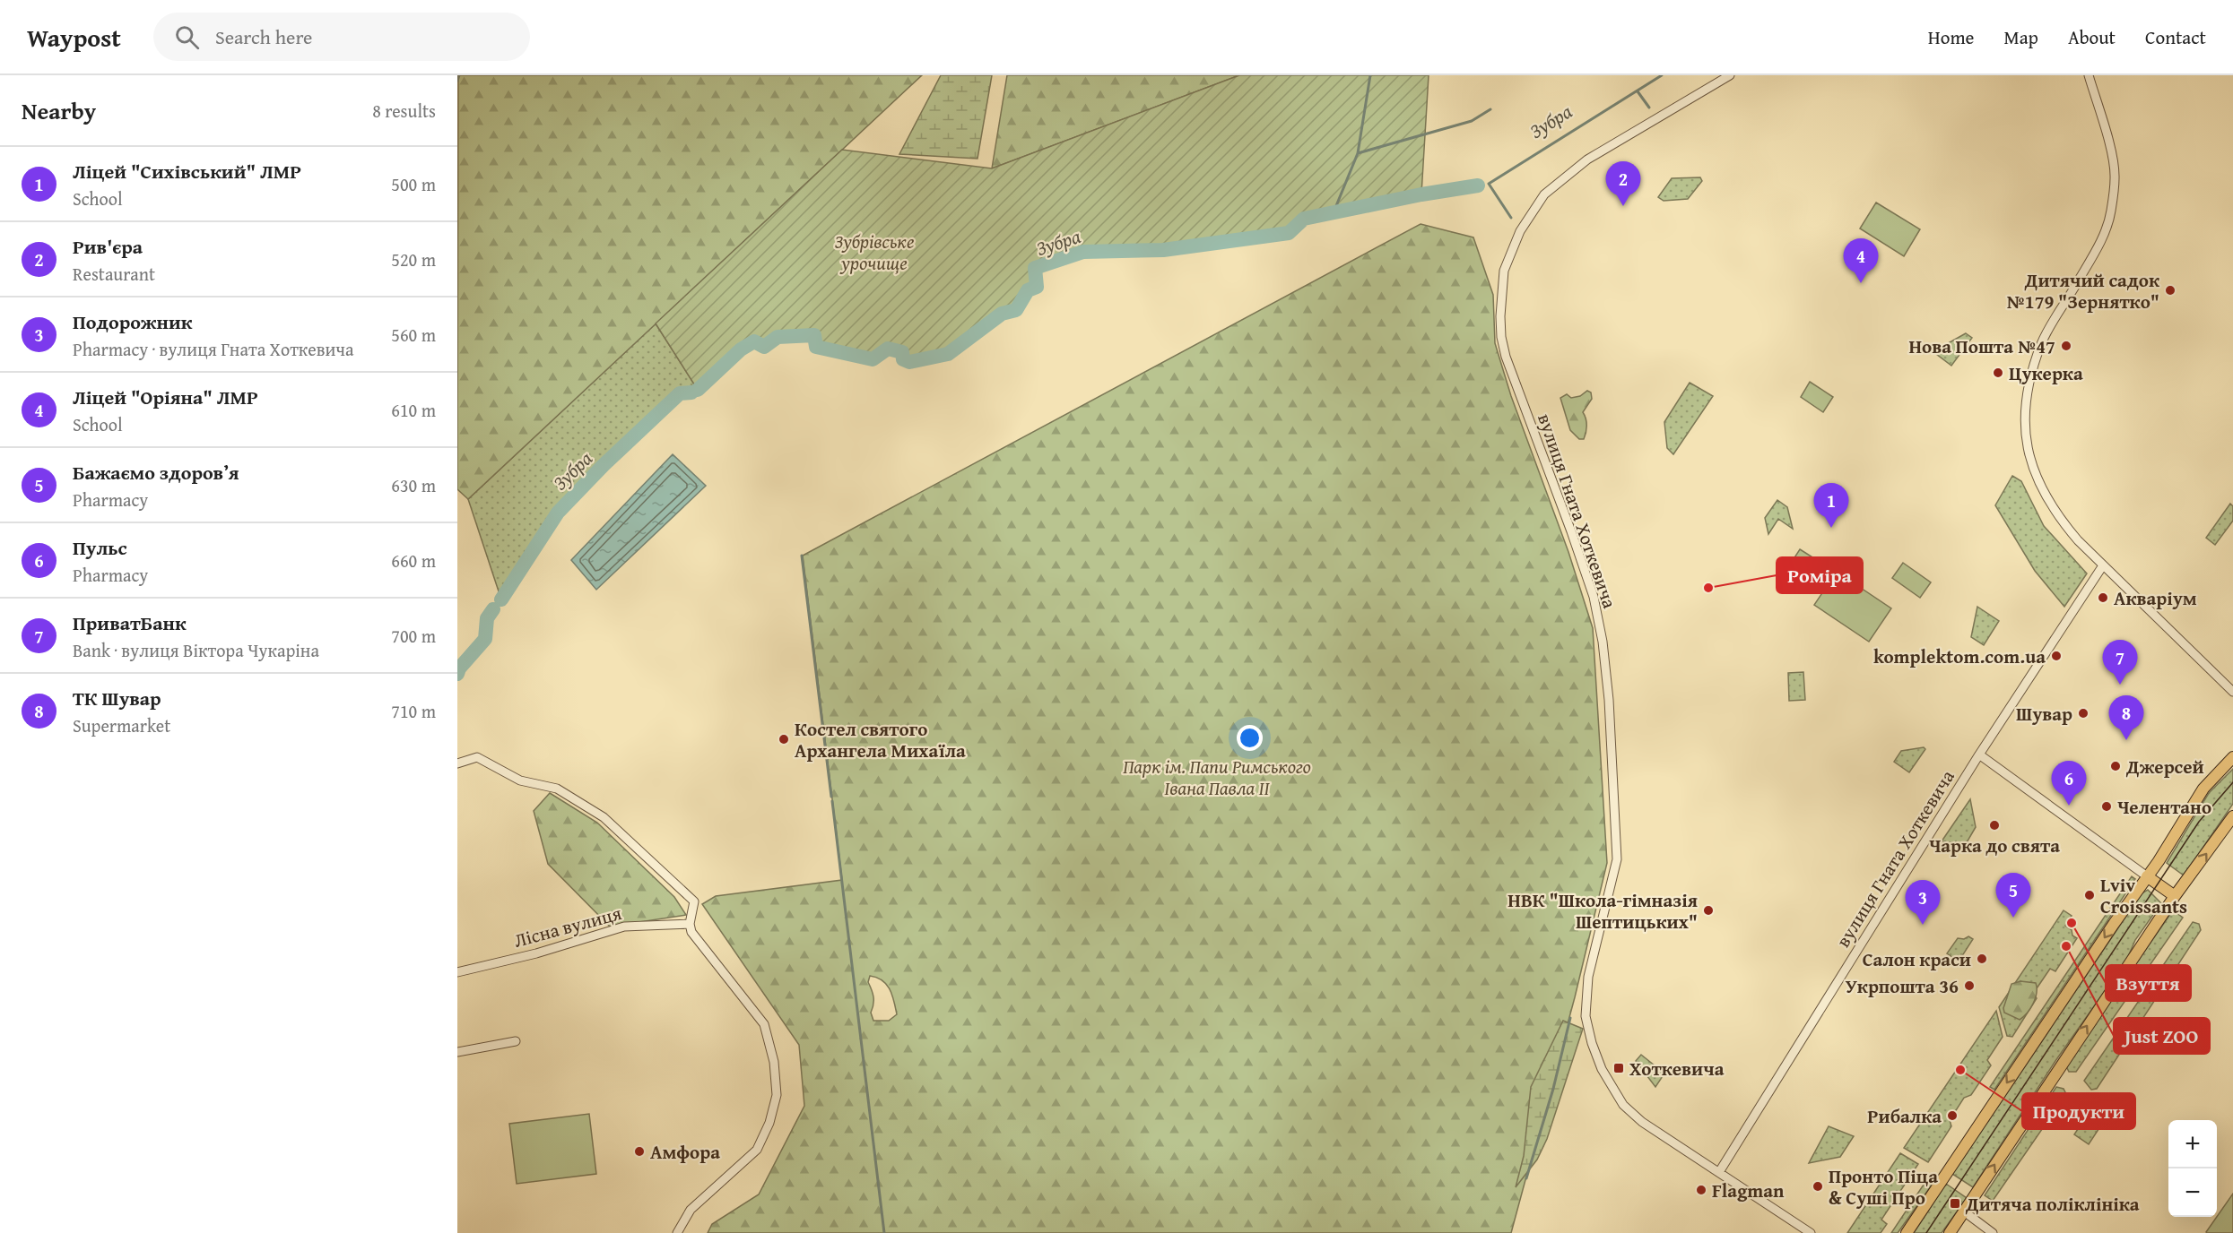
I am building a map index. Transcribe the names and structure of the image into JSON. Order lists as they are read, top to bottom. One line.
{"streets":{"street":["вулиця Гната Хоткевича","Лісна вулиця"]},"water":["Зубра"],"parks":["Зубрівське урочище","Парк ім. Папи Римського Івана Павла ІІ"],"places":{"other":["Дитячий садок №179 \"Зернятко\"","Нова Пошта №47","Цукерка","Роміра","Акваріум","komplektom.com.ua","Шувар","Костел святого Архангела Михаїла","Джерсей","Челентано","Чарка до свята","Lviv Croissants","НВК \"Школа-гімназія Шептицьких\"","Взуття","Just ZOO","Салон краси","Укрпошта 36","Продукти","Рибалка","Амфора","Пронто Піца & Суші Про","Flagman"],"transit":["Хоткевича","Дитяча поліклініка"]},"page":{"header":"Waypost","search":"Search here","nav":["Home","Map","About","Contact"],"heading":["Nearby","8 results"],"list":[{"mark":"1","name":"Ліцей \"Сихівський\" ЛМР","note":"School","value":"500 m"},{"mark":"2","name":"Рив'єра","note":"Restaurant","value":"520 m"},{"mark":"3","name":"Подорожник","note":"Pharmacy · вулиця Гната Хоткевича","value":"560 m"},{"mark":"4","name":"Ліцей \"Оріяна\" ЛМР","note":"School","value":"610 m"},{"mark":"5","name":"Бажаємо здоровʼя","note":"Pharmacy","value":"630 m"},{"mark":"6","name":"Пульс","note":"Pharmacy","value":"660 m"},{"mark":"7","name":"ПриватБанк","note":"Bank · вулиця Віктора Чукаріна","value":"700 m"},{"mark":"8","name":"ТК Шувар","note":"Supermarket","value":"710 m"}],"pins":["2","4","1","7","8","6","5","3"],"map_buttons":["+","−"]}}
